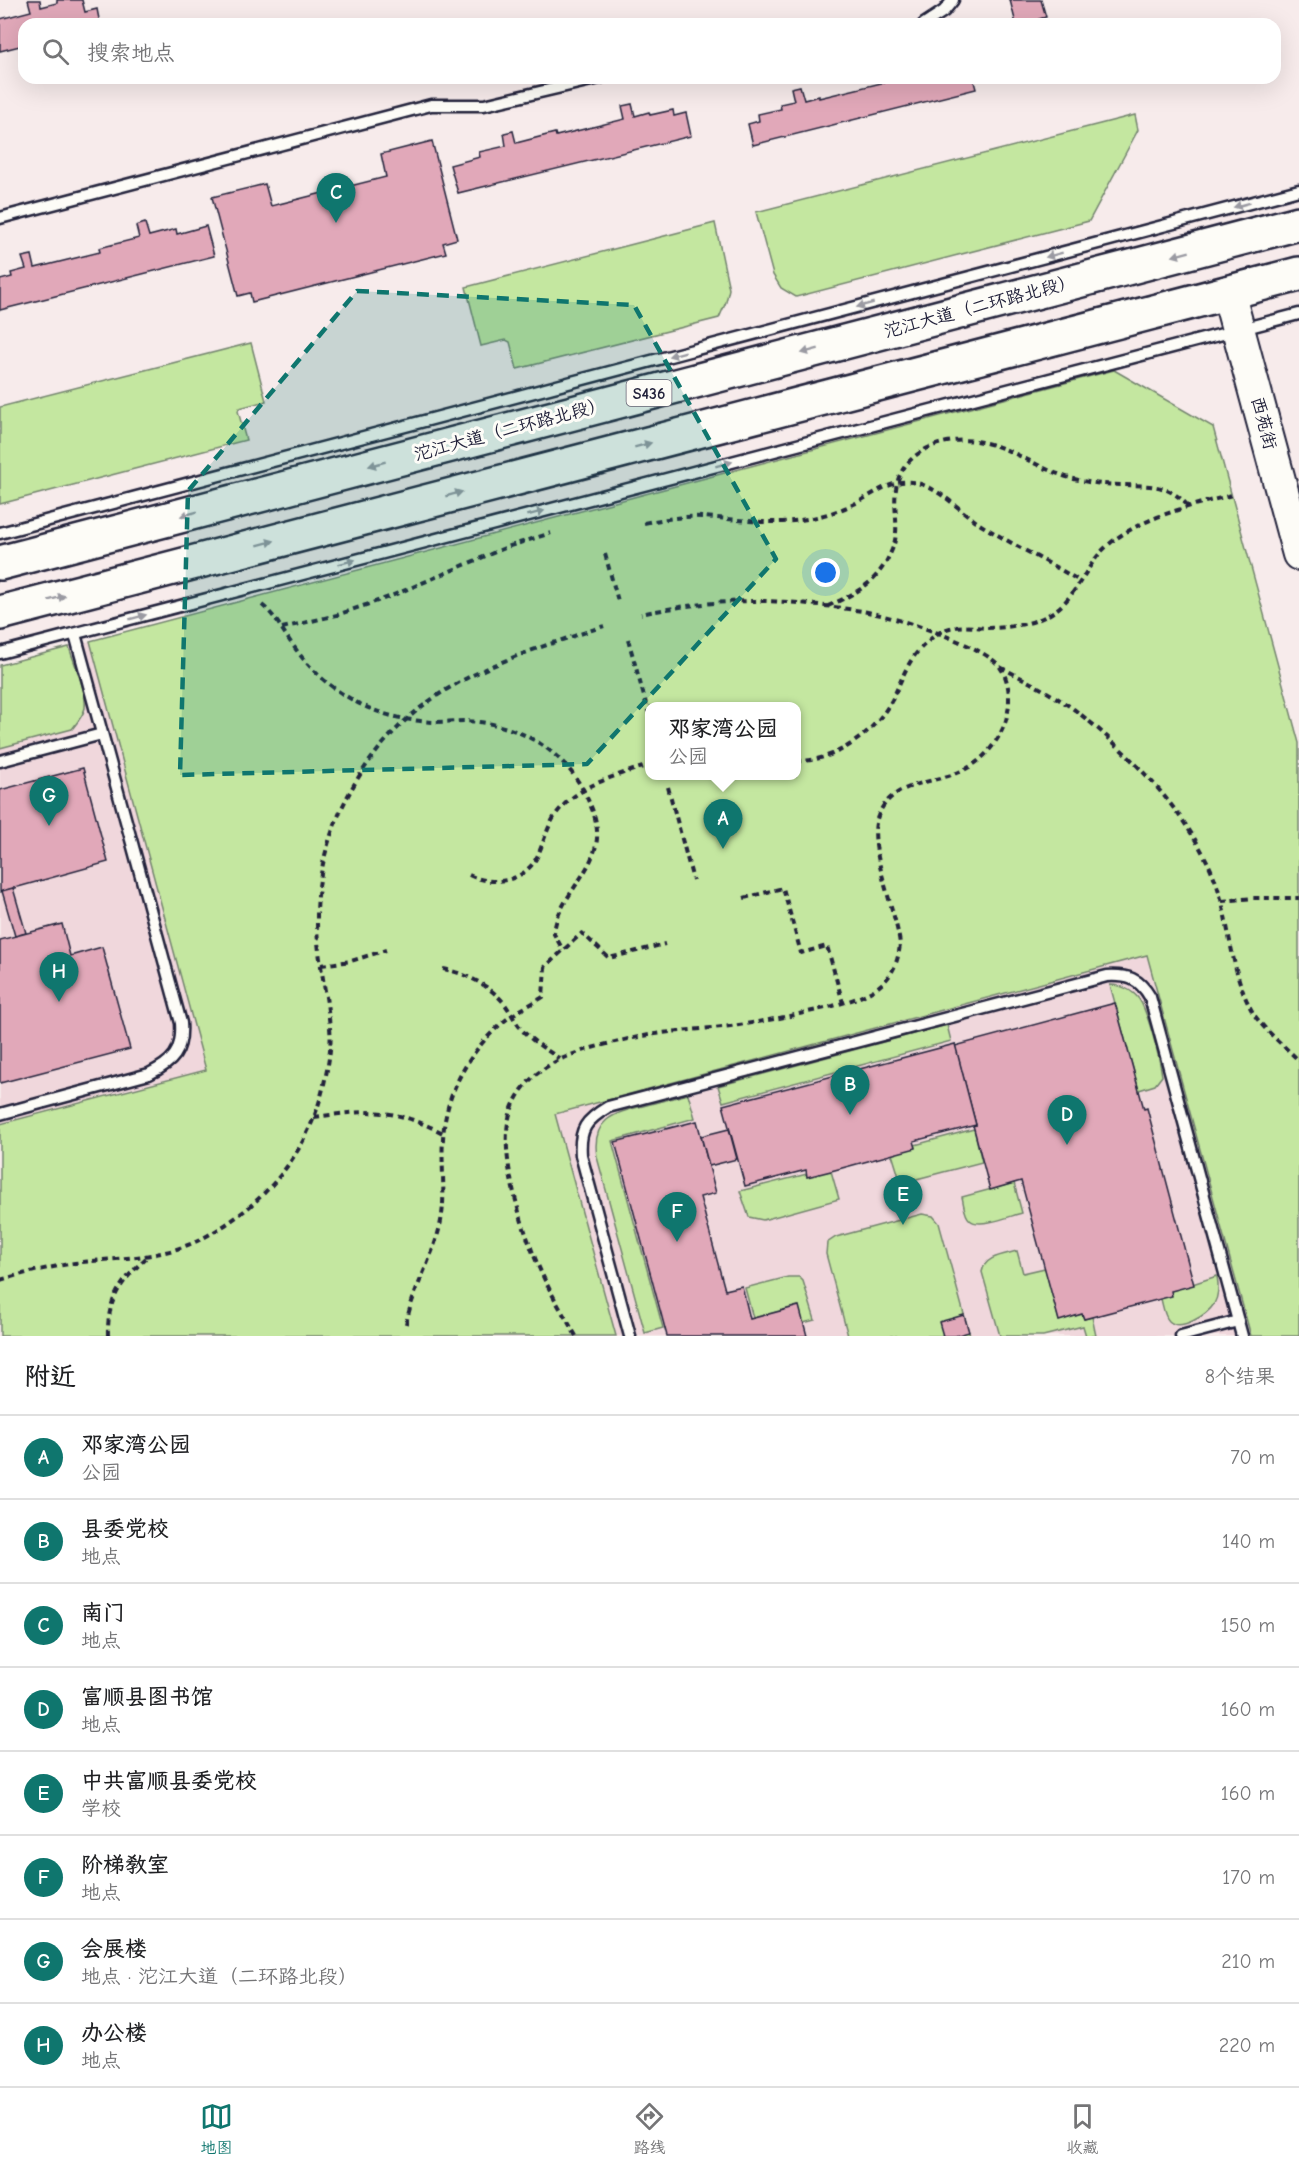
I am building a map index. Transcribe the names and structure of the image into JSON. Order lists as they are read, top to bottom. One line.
{"streets":{"highway":["沱江大道（二环路北段）","S436"],"street":["西苑街"]},"page":{"search":"搜索地点","pins":["C","G","A","H","B","D","E","F"],"popup":["邓家湾公园","公园"],"heading":["附近","8个结果"],"list":[{"mark":"A","name":"邓家湾公园","note":"公园","value":"70 m"},{"mark":"B","name":"县委党校","note":"地点","value":"140 m"},{"mark":"C","name":"南门","note":"地点","value":"150 m"},{"mark":"D","name":"富顺县图书馆","note":"地点","value":"160 m"},{"mark":"E","name":"中共富顺县委党校","note":"学校","value":"160 m"},{"mark":"F","name":"阶梯教室","note":"地点","value":"170 m"},{"mark":"G","name":"会展楼","note":"地点 · 沱江大道（二环路北段）","value":"210 m"},{"mark":"H","name":"办公楼","note":"地点","value":"220 m"}],"nav":["地图","路线","收藏"]}}
